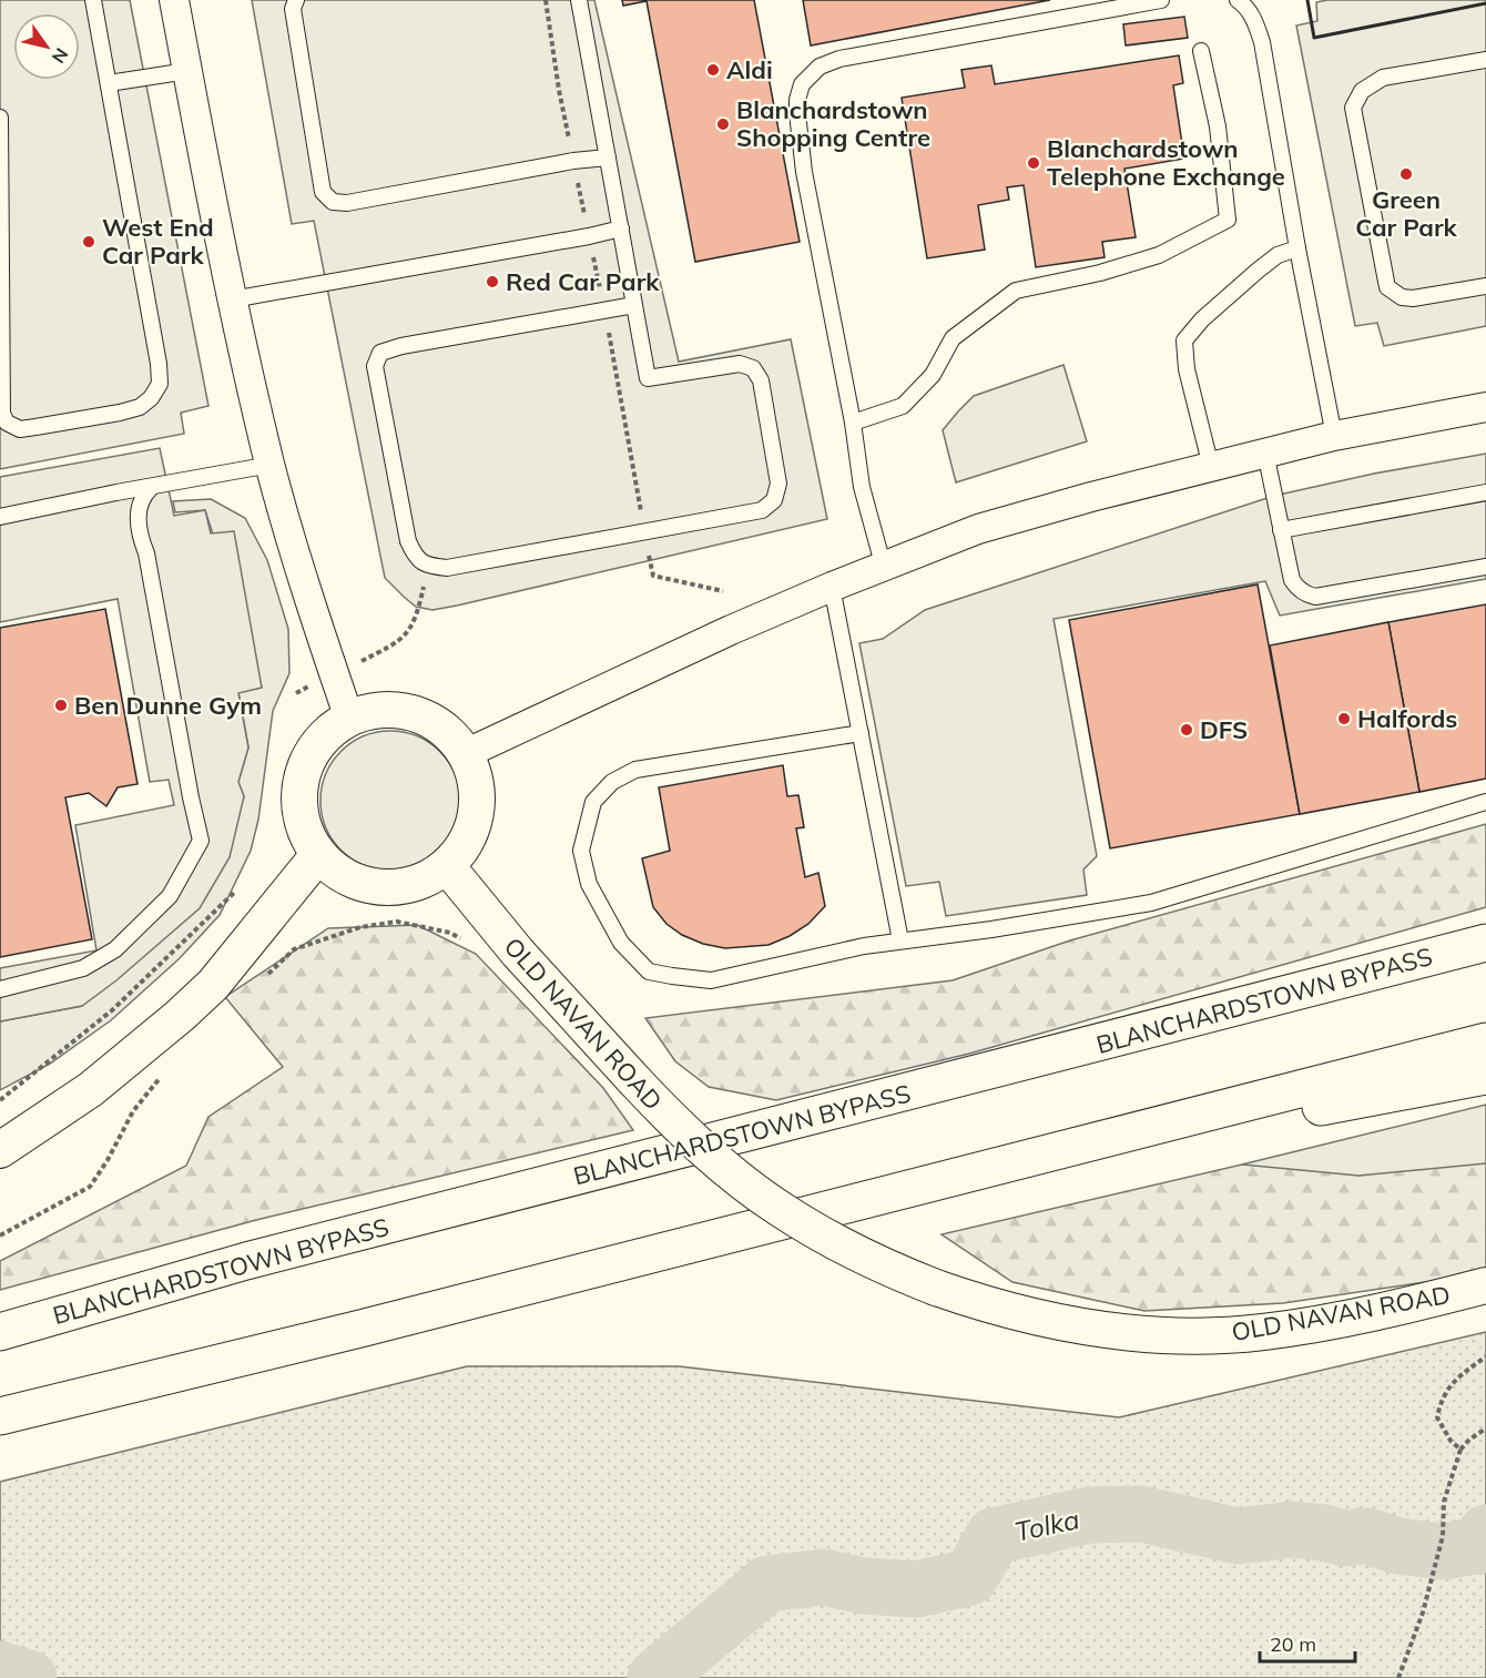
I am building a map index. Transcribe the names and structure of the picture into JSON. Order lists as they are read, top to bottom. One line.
{"streets":{"highway":["BLANCHARDSTOWN BYPASS"],"street":["OLD NAVAN ROAD"]},"water":["Tolka"],"places":["Aldi","Blanchardstown Shopping Centre","Blanchardstown Telephone Exchange","Green Car Park","West End Car Park","Red Car Park","Ben Dunne Gym","Halfords","DFS"],"scale_bar":"20 m","north":"bottom right"}
